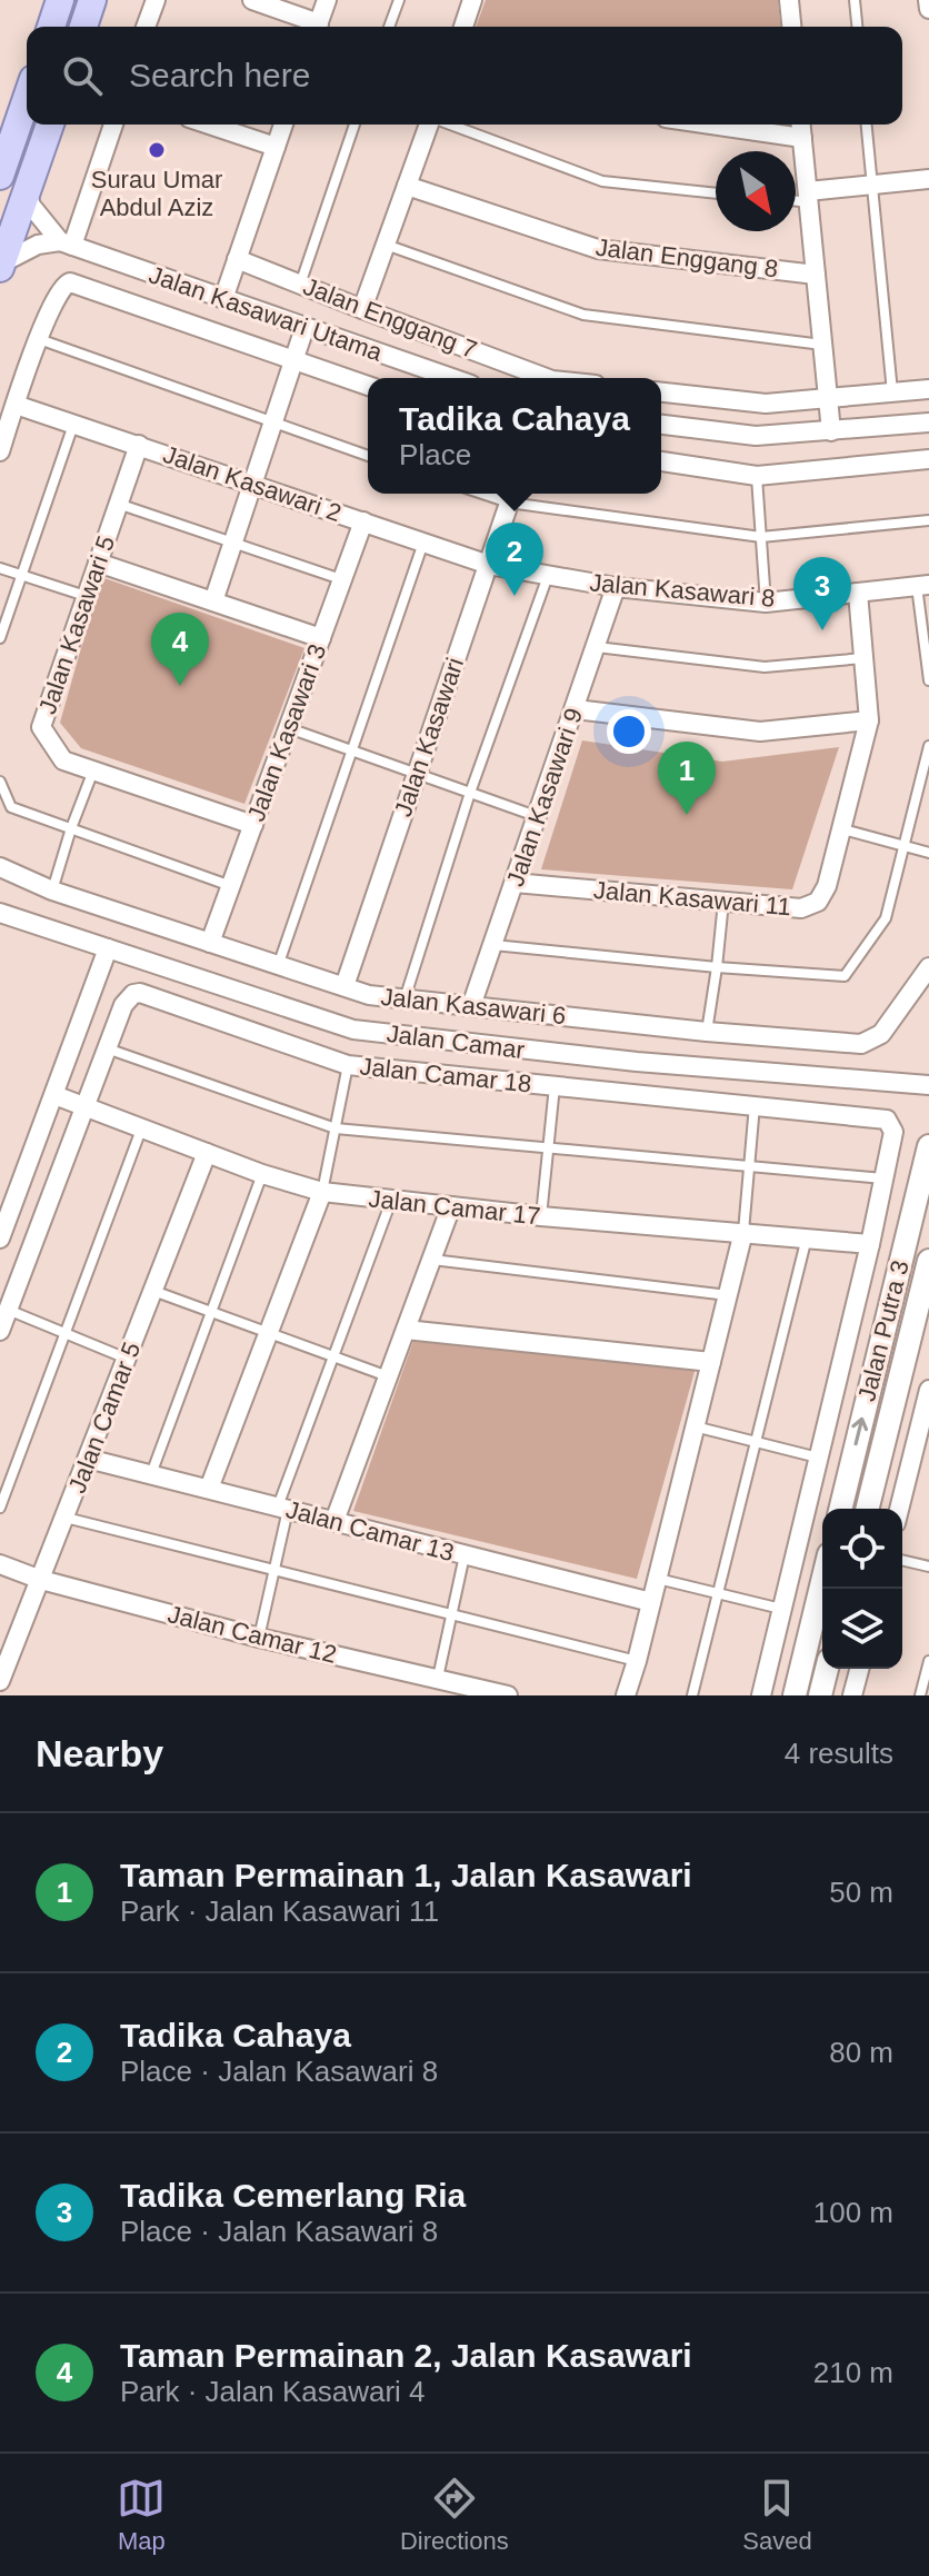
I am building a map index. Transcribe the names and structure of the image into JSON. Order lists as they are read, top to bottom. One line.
{"streets":{"street":["Jalan Enggang 8","Jalan Kasawari Utama","Jalan Enggang 7","Jalan Kasawari 2","Jalan Kasawari 8","Jalan Kasawari 5","Jalan Kasawari 3","Jalan Kasawari","Jalan Kasawari 9","Jalan Kasawari 11","Jalan Kasawari 6","Jalan Camar","Jalan Camar 18","Jalan Camar 17","Jalan Putra 3","Jalan Camar 5","Jalan Camar 13","Jalan Camar 12"]},"crossings":[["Jalan Kasawari 2","Jalan Kasawari 8"],["Jalan Kasawari 2","Jalan Kasawari 5"],["Jalan Kasawari 2","Jalan Kasawari 3"],["Jalan Kasawari 2","Jalan Kasawari"],["Jalan Kasawari 8","Jalan Kasawari"],["Jalan Kasawari 8","Jalan Kasawari 9"],["Jalan Kasawari 8","Jalan Kasawari 11"],["Jalan Kasawari 5","Jalan Kasawari 3"],["Jalan Kasawari 3","Jalan Kasawari 6"],["Jalan Kasawari","Jalan Kasawari 6"],["Jalan Kasawari 9","Jalan Kasawari 11"],["Jalan Kasawari 9","Jalan Kasawari 6"],["Jalan Camar 18","Jalan Camar 17"],["Jalan Camar 17","Jalan Camar 5"],["Jalan Camar 5","Jalan Camar 13"],["Jalan Camar 5","Jalan Camar 12"]],"places":["Surau Umar Abdul Aziz"],"north":"bottom right","page":{"search":"Search here","popup":["Tadika Cahaya","Place"],"pins":["2","3","4","1"],"heading":["Nearby","4 results"],"list":[{"mark":"1","name":"Taman Permainan 1, Jalan Kasawari","note":"Park · Jalan Kasawari 11","value":"50 m"},{"mark":"2","name":"Tadika Cahaya","note":"Place · Jalan Kasawari 8","value":"80 m"},{"mark":"3","name":"Tadika Cemerlang Ria","note":"Place · Jalan Kasawari 8","value":"100 m"},{"mark":"4","name":"Taman Permainan 2, Jalan Kasawari","note":"Park · Jalan Kasawari 4","value":"210 m"}],"nav":["Map","Directions","Saved"]}}
